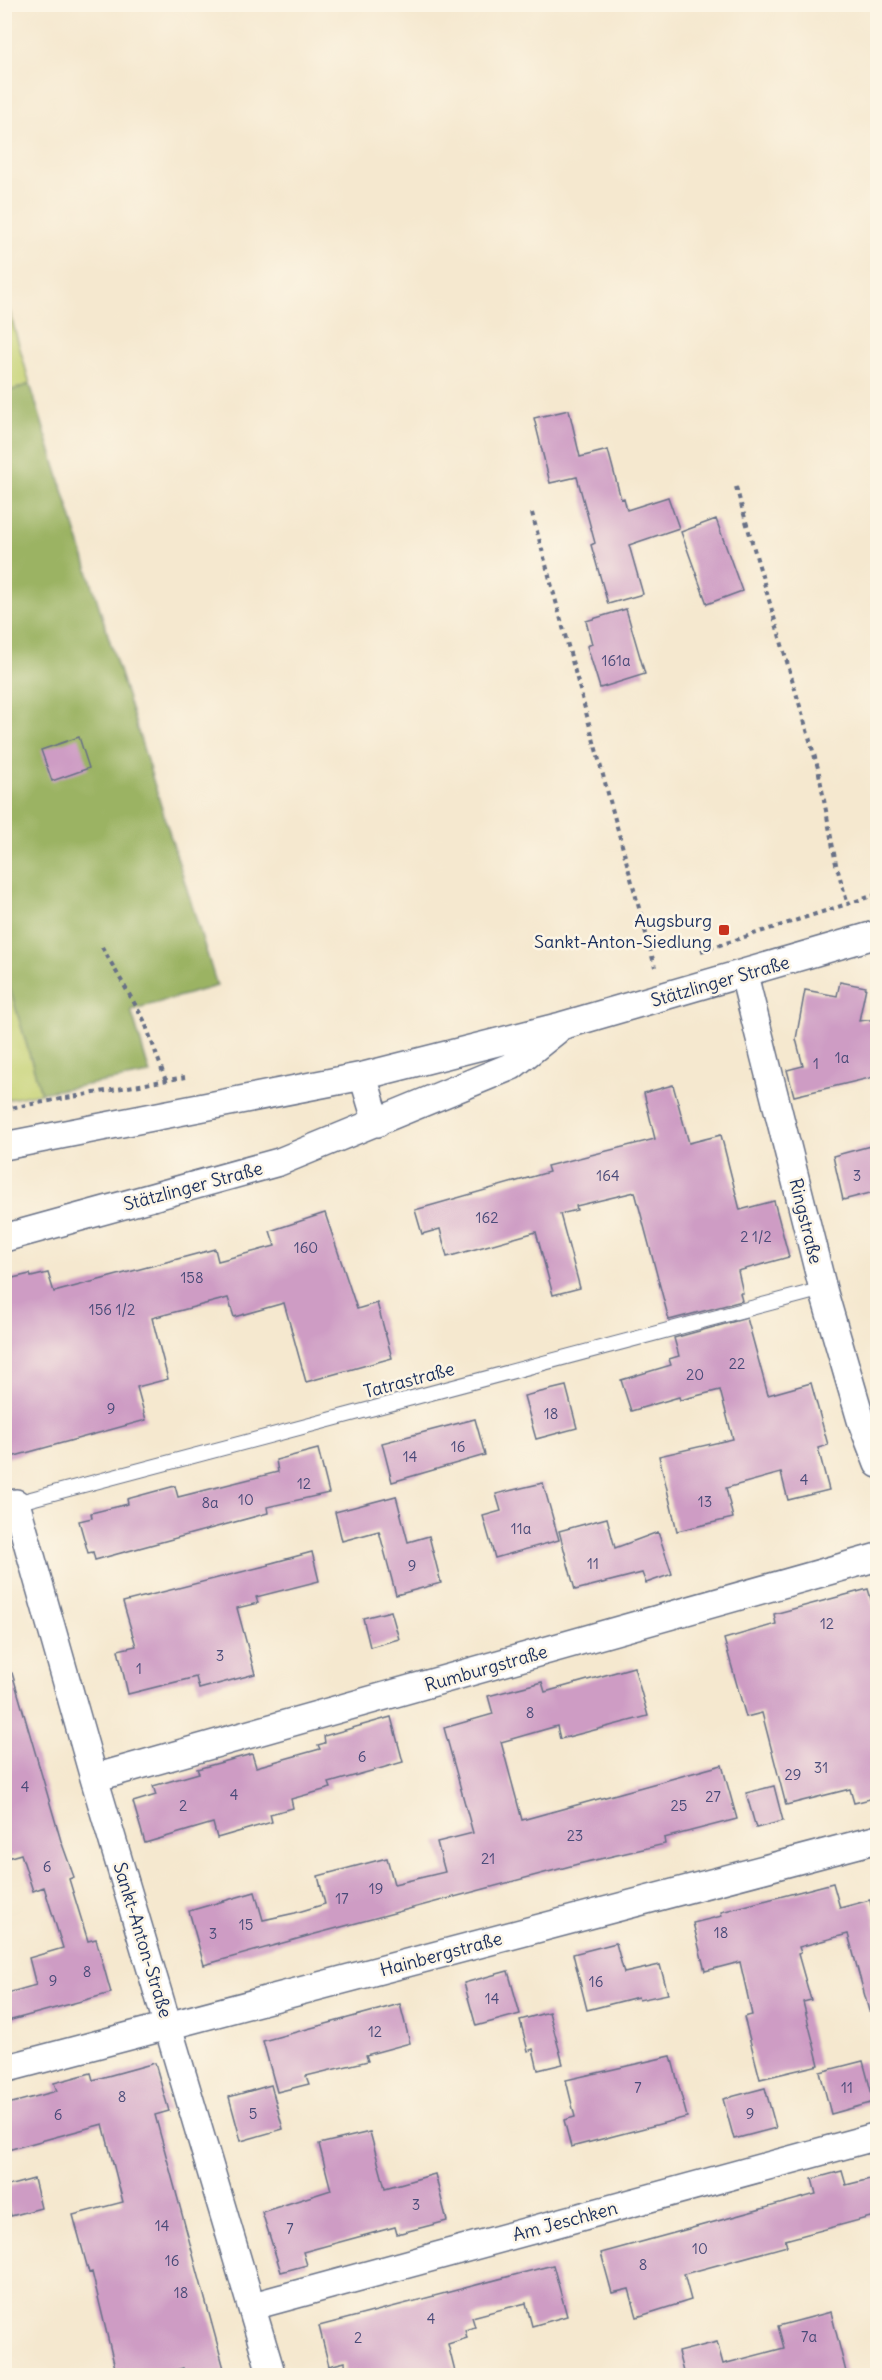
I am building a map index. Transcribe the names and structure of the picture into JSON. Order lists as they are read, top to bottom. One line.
{"streets":{"street":["Stätzlinger Straße","Ringstraße","Rumburgstraße","Sankt-Anton-Straße","Hainbergstraße","Am Jeschken"],"lane":["Tatrastraße"]},"crossings":[["Stätzlinger Straße","Ringstraße"],["Ringstraße","Tatrastraße"],["Tatrastraße","Sankt-Anton-Straße"],["Rumburgstraße","Sankt-Anton-Straße"],["Sankt-Anton-Straße","Hainbergstraße"],["Sankt-Anton-Straße","Am Jeschken"]],"places":{"transit":["Augsburg Sankt-Anton-Siedlung"]},"house_numbers":["161a","1a","1","164","3","162","2 1/2","160","158","156 1/2","22","20","9","18","16","14","4","12","10","13","8a","11a","11","9","12","3","1","8","6","31","29","4","4","27","2","25","23","21","6","19","17","15","18","3","8","9","16","14","12","7","11","8","5","9","6","3","14","7","10","16","8","18","4","7a","2"]}
